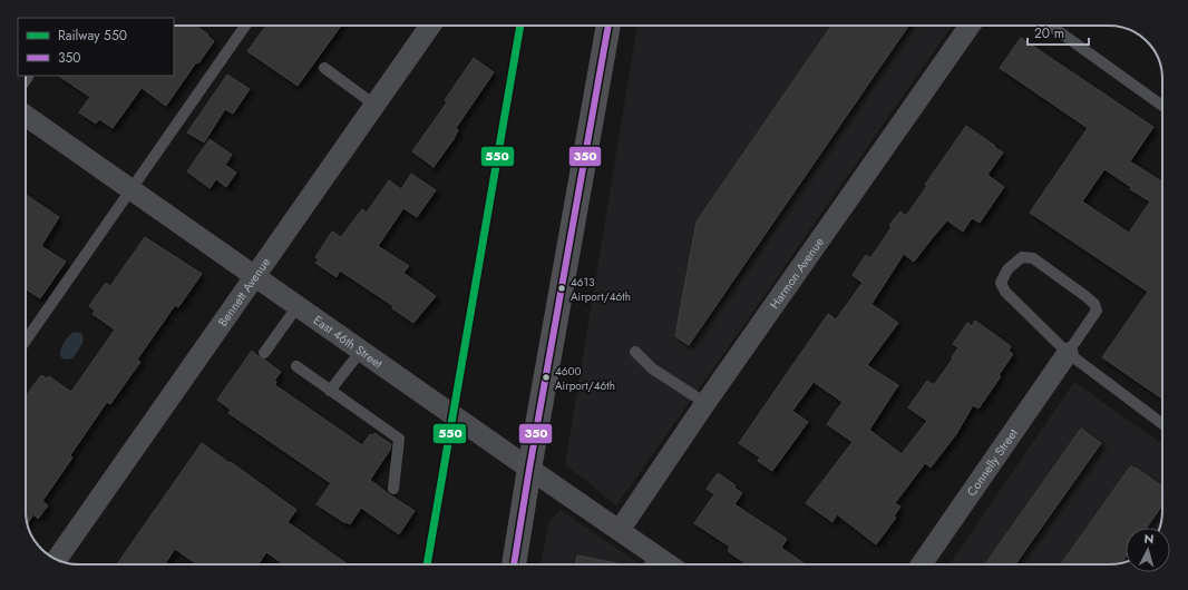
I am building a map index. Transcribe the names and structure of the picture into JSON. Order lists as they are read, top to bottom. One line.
{"streets":{"street":["Harmon Avenue","Bennett Avenue","East 46th Street","Connelly Street"]},"crossings":[["Harmon Avenue","East 46th Street"],["Bennett Avenue","East 46th Street"]],"places":["4613 Airport/46th","4600 Airport/46th"],"lines":["rail line 550","transit line 350"],"legend":["Railway 550","350"],"scale_bar":"20 m","north":"top"}
